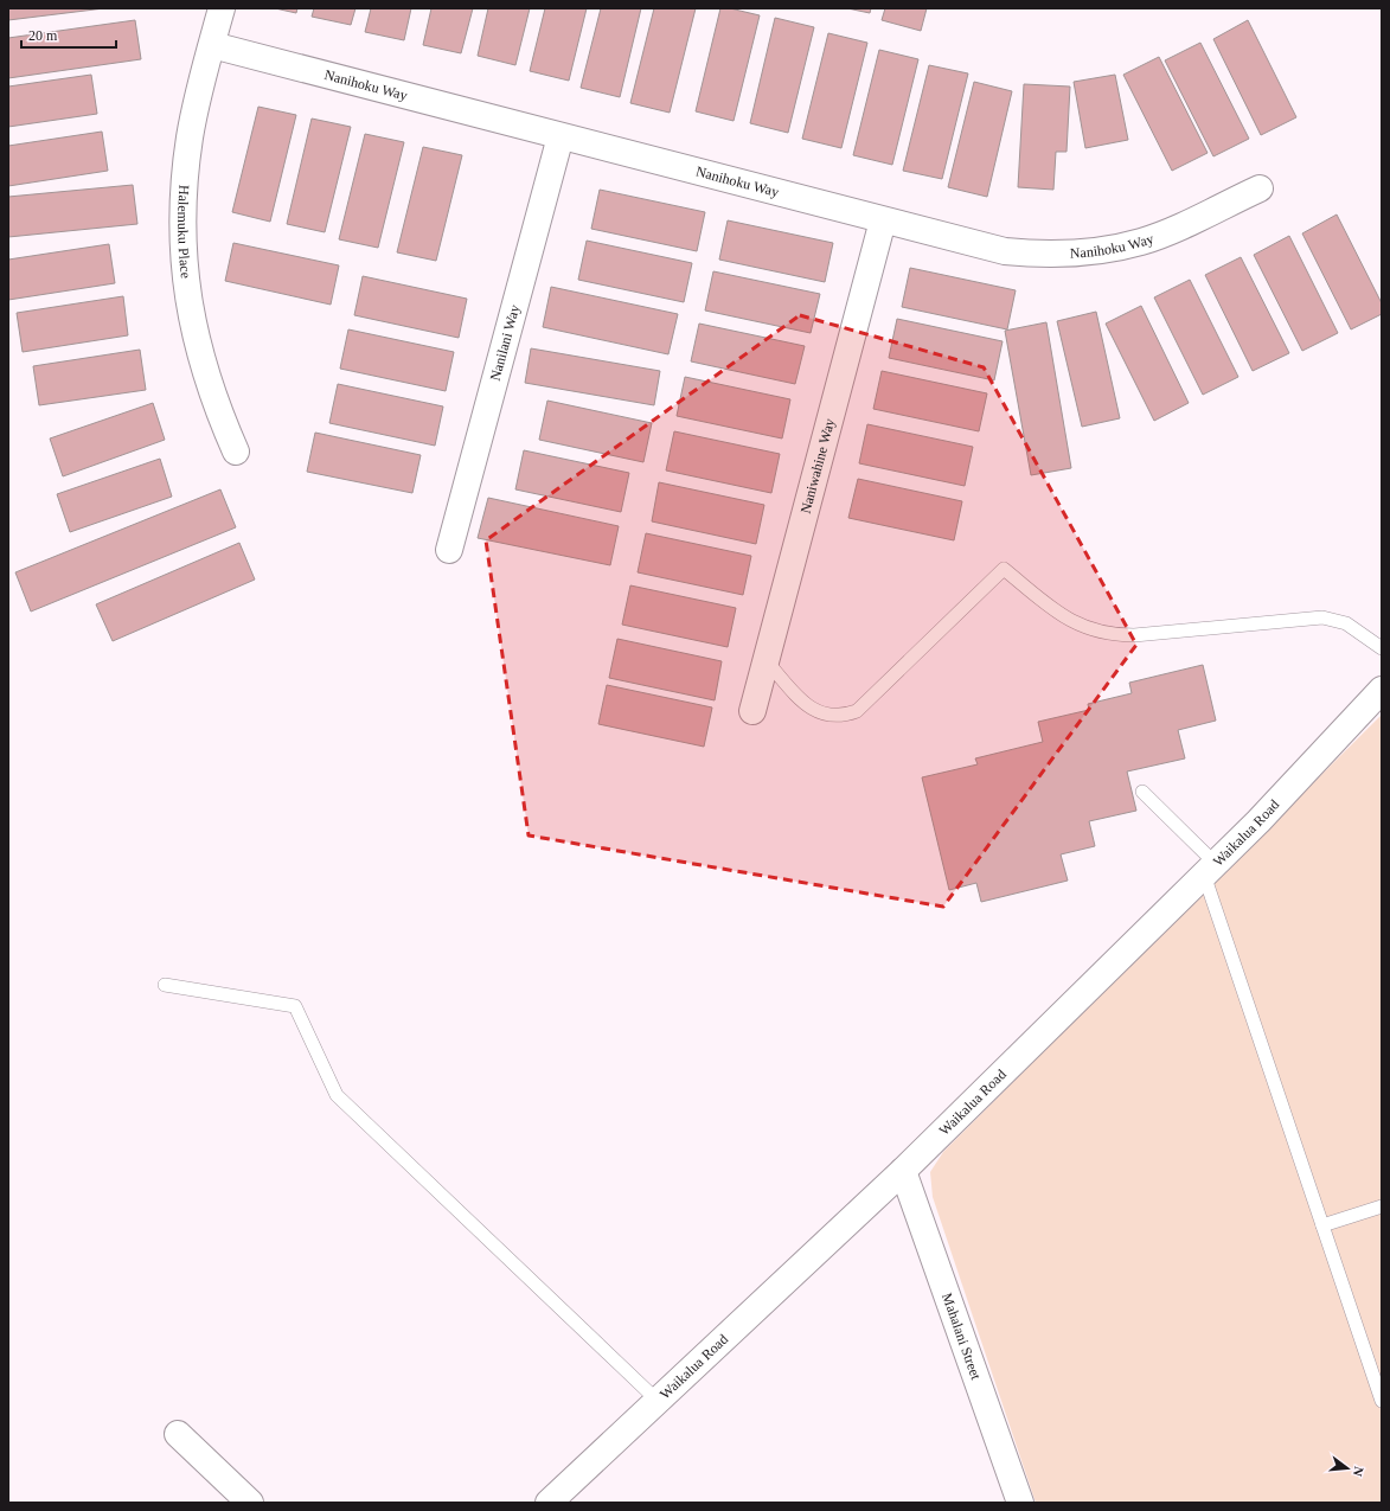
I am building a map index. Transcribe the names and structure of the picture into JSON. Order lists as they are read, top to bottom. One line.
{"streets":{"street":["Nanihoku Way","Halemuku Place","Nanilani Way","Naniwahine Way","Waikalua Road","Mahalani Street"]},"crossings":[["Nanihoku Way","Halemuku Place"],["Nanihoku Way","Nanilani Way"],["Nanihoku Way","Naniwahine Way"],["Waikalua Road","Mahalani Street"]],"scale_bar":"20 m","north":"right"}
